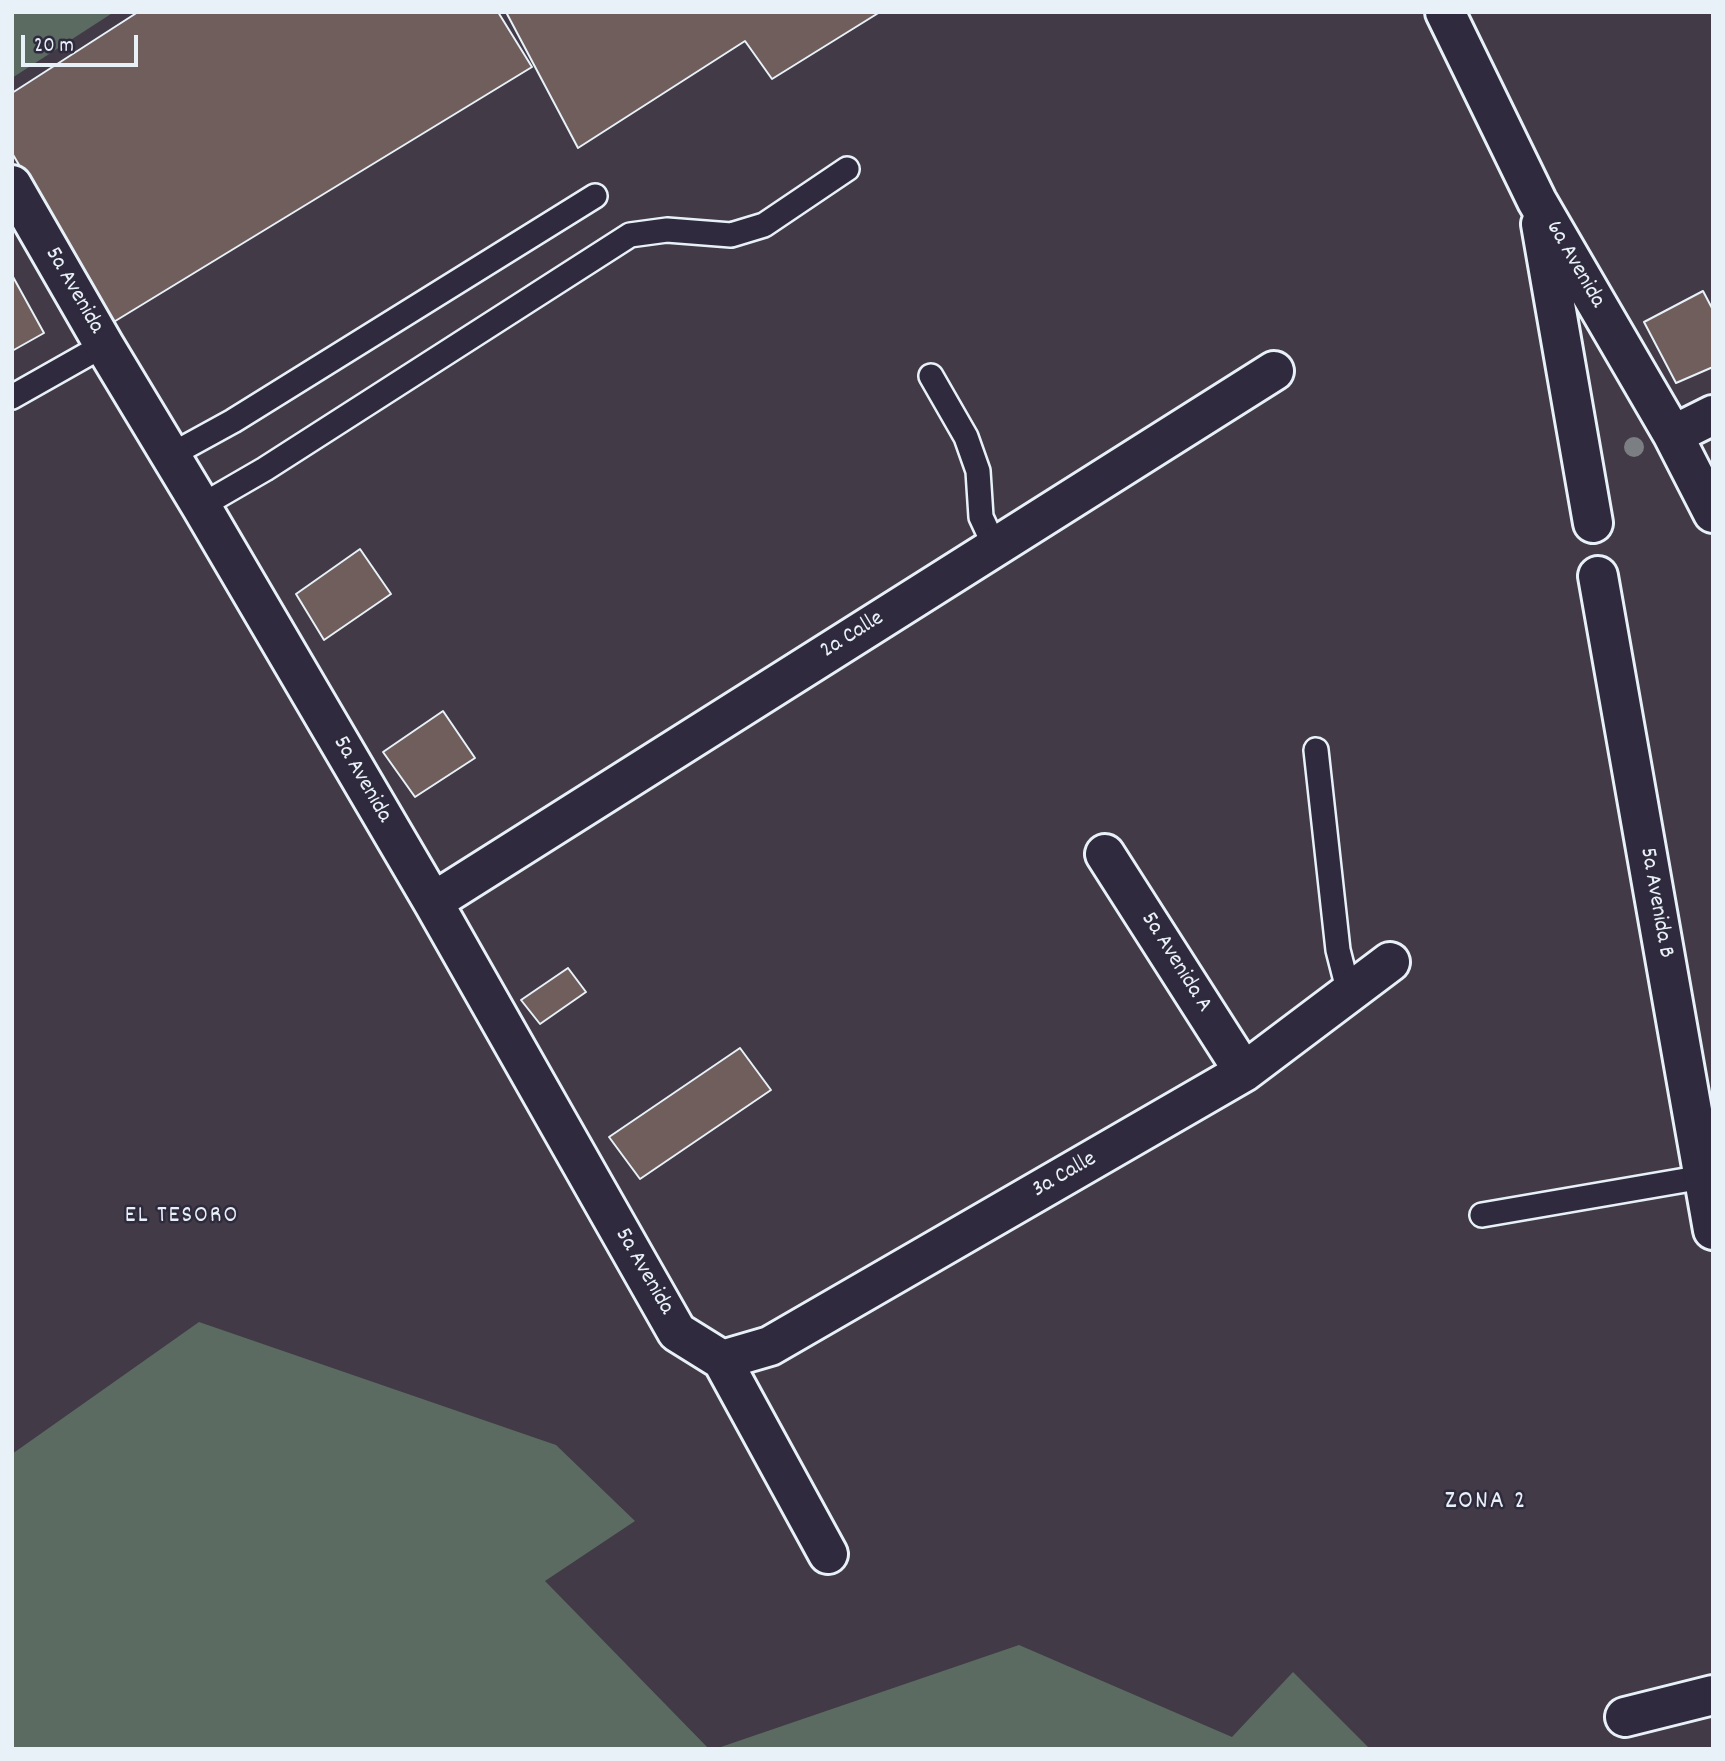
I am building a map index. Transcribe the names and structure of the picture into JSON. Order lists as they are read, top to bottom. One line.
{"streets":{"street":["6a Avenida","5a Avenida","2a Calle","5a Avenida B","5a Avenida A","3a Calle"]},"crossings":[["5a Avenida","2a Calle"],["5a Avenida","3a Calle"],["5a Avenida A","3a Calle"]],"districts":["EL TESORO","ZONA 2"],"scale_bar":"20 m"}
